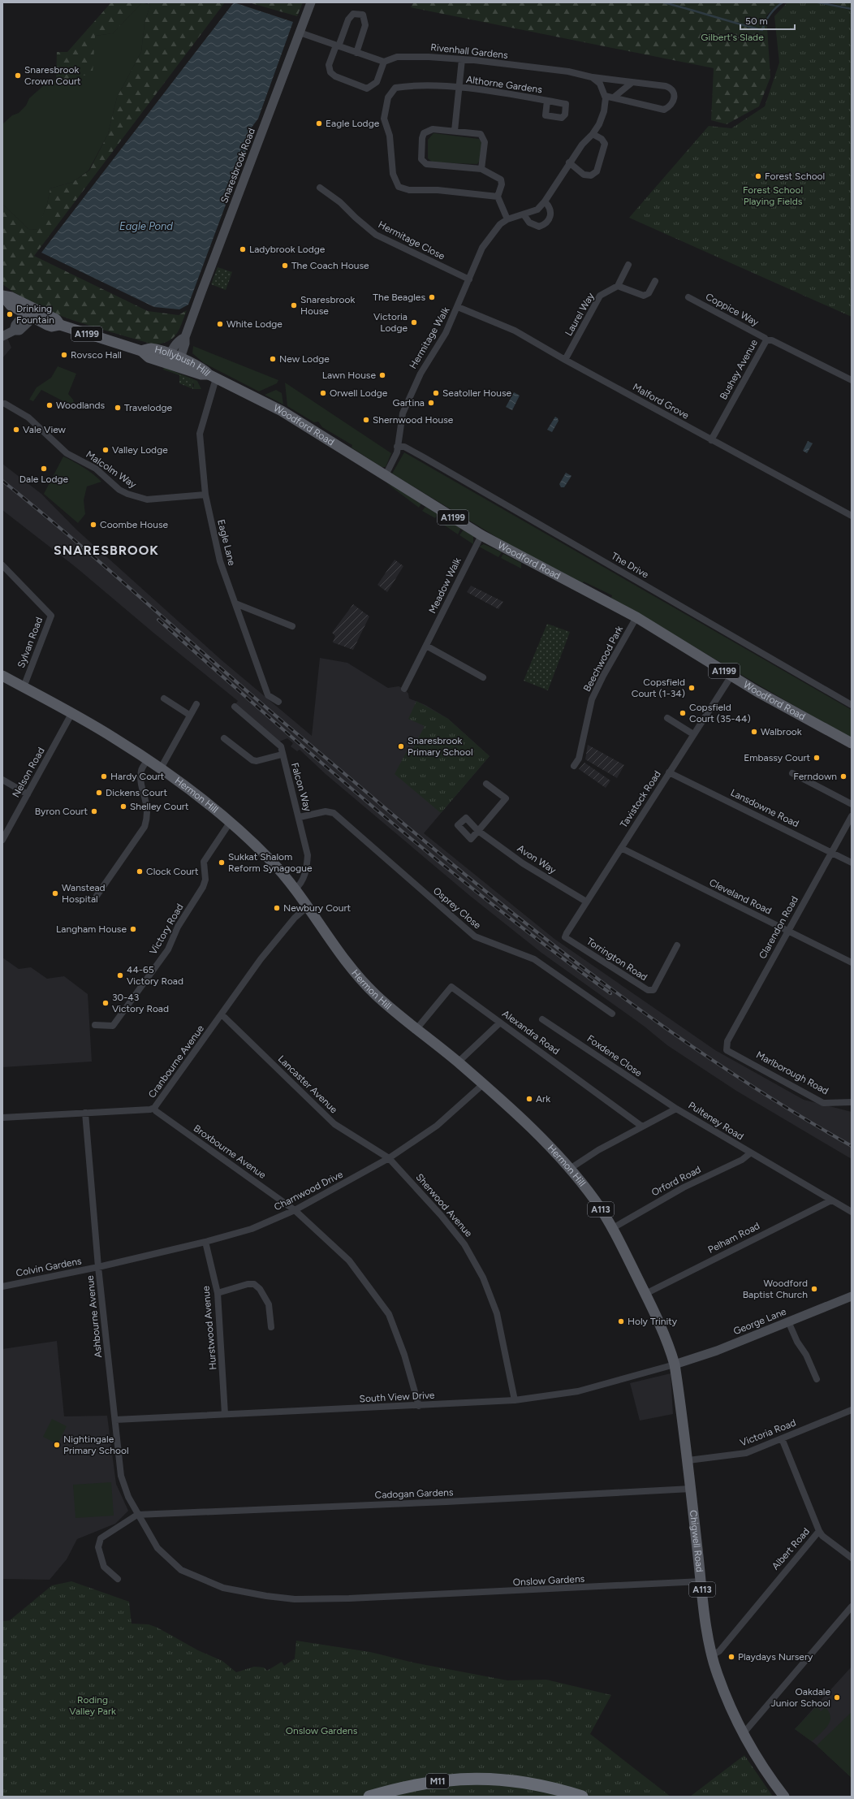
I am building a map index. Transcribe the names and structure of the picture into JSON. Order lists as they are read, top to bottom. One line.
{"streets":{"highway":["M11"],"main road":["A1199","Hollybush Hill","Woodford Road","Hermon Hill","A113","Chigwell Road"],"street":["Rivenhall Gardens","Althorne Gardens","Snaresbrook Road","Hermitage Close","Coppice Way","Laurel Way","Hermitage Walk","Bushey Avenue","Malford Grove","Malcolm Way","Eagle Lane","The Drive","Meadow Walk","Sylvan Road","Beechwood Park","Nelson Road","Falcon Way","Tavistock Road","Lansdowne Road","Avon Way","Cleveland Road","Osprey Close","Clarendon Road","Victory Road","Torrington Road","Alexandra Road","Foxdene Close","Cranbourne Avenue","Marlborough Road","Lancaster Avenue","Pulteney Road","Broxbourne Avenue","Orford Road","Charnwood Drive","Sherwood Avenue","Pelham Road","Colvin Gardens","Ashbourne Avenue","George Lane","Hurstwood Avenue","South View Drive","Victoria Road","Cadogan Gardens","Albert Road","Onslow Gardens"]},"crossings":[["Rivenhall Gardens","Althorne Gardens"],["Rivenhall Gardens","Hermitage Walk"],["Snaresbrook Road","Hollybush Hill"],["Hermitage Close","Hermitage Walk"],["Coppice Way","Bushey Avenue"],["Laurel Way","Malford Grove"],["Hermitage Walk","Malford Grove"],["Hermitage Walk","Woodford Road"],["Hermitage Walk","The Drive"],["Hollybush Hill","Woodford Road"],["Hollybush Hill","Eagle Lane"],["Bushey Avenue","Malford Grove"],["Woodford Road","Eagle Lane"],["Woodford Road","Meadow Walk"],["Woodford Road","Beechwood Park"],["Woodford Road","Tavistock Road"],["Malcolm Way","Eagle Lane"],["Sylvan Road","Hermon Hill"],["Nelson Road","Hermon Hill"],["Falcon Way","Hermon Hill"],["Falcon Way","Osprey Close"],["Hermon Hill","Victory Road"],["Hermon Hill","Alexandra Road"],["Hermon Hill","Cranbourne Avenue"],["Hermon Hill","Pulteney Road"],["Hermon Hill","Orford Road"],["Hermon Hill","Charnwood Drive"],["Hermon Hill","Pelham Road"],["Hermon Hill","George Lane"],["Hermon Hill","South View Drive"],["Hermon Hill","Chigwell Road"],["Tavistock Road","Lansdowne Road"],["Tavistock Road","Avon Way"],["Tavistock Road","Cleveland Road"],["Tavistock Road","Torrington Road"],["Lansdowne Road","Clarendon Road"],["Cleveland Road","Clarendon Road"],["Clarendon Road","Marlborough Road"],["Alexandra Road","Pulteney Road"],["Foxdene Close","Pulteney Road"],["Cranbourne Avenue","Lancaster Avenue"],["Cranbourne Avenue","Broxbourne Avenue"],["Cranbourne Avenue","Ashbourne Avenue"],["Lancaster Avenue","Charnwood Drive"],["Lancaster Avenue","Sherwood Avenue"],["Pulteney Road","Orford Road"],["Pulteney Road","Pelham Road"],["Broxbourne Avenue","Charnwood Drive"],["Broxbourne Avenue","South View Drive"],["Charnwood Drive","Sherwood Avenue"],["Charnwood Drive","Colvin Gardens"],["Charnwood Drive","Ashbourne Avenue"],["Charnwood Drive","Hurstwood Avenue"],["Sherwood Avenue","South View Drive"],["Colvin Gardens","Ashbourne Avenue"],["Ashbourne Avenue","South View Drive"],["Ashbourne Avenue","Cadogan Gardens"],["Ashbourne Avenue","Onslow Gardens"],["George Lane","South View Drive"],["George Lane","Chigwell Road"],["Hurstwood Avenue","South View Drive"],["South View Drive","Chigwell Road"],["Victoria Road","Chigwell Road"],["Victoria Road","Albert Road"],["Cadogan Gardens","Chigwell Road"],["Cadogan Gardens","Onslow Gardens"],["Chigwell Road","Albert Road"],["Chigwell Road","Onslow Gardens"]],"districts":["SNARESBROOK"],"water":["Eagle Pond"],"parks":["Gilbert's Slade","Forest School Playing Fields","Roding Valley Park","Onslow Gardens"],"places":["Snaresbrook Crown Court","Eagle Lodge","Forest School","Ladybrook Lodge","The Coach House","The Beagles","Snaresbrook House","Drinking Fountain","Victoria Lodge","White Lodge","Rovsco Hall","New Lodge","Lawn House","Orwell Lodge","Seatoller House","Gartina","Woodlands","Travelodge","Shernwood House","Vale View","Valley Lodge","Dale Lodge","Coombe House","Copsfield Court (1-34)","Copsfield Court (35-44)","Walbrook","Snaresbrook Primary School","Embassy Court","Hardy Court","Ferndown","Dickens Court","Shelley Court","Byron Court","Sukkat Shalom Reform Synagogue","Clock Court","Wanstead Hospital","Newbury Court","Langham House","44-65 Victory Road","30-43 Victory Road","Ark","Woodford Baptist Church","Holy Trinity","Nightingale Primary School","Playdays Nursery","Oakdale Junior School"],"scale_bar":"50 m"}
